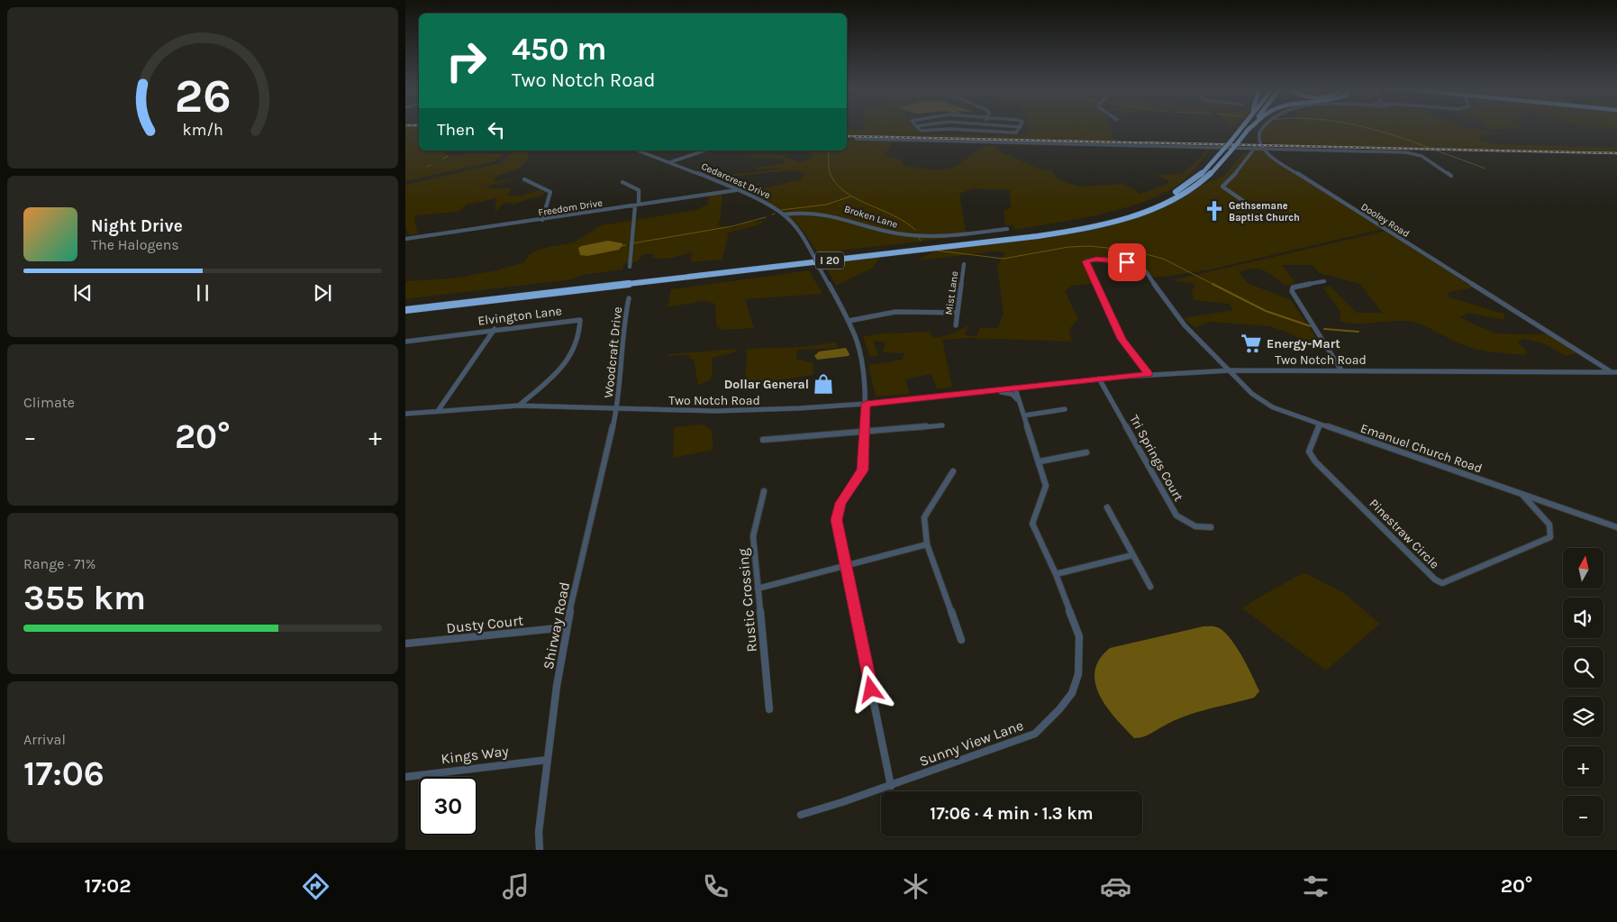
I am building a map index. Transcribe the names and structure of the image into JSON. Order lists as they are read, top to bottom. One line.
{"streets":{"highway":["I 20"],"street":["Cedarcrest Drive","Freedom Drive","Broken Lane","Dooley Road","Mist Lane","Elvington Lane","Woodcraft Drive","Two Notch Road","Emanuel Church Road","Tri Springs Court","Pinestraw Circle","Rustic Crossing","Dusty Court","Shirway Road","Sunny View Lane","Kings Way"]},"crossings":[["Cedarcrest Drive","Freedom Drive"],["Cedarcrest Drive","Broken Lane"],["Cedarcrest Drive","Two Notch Road"],["Cedarcrest Drive","Sunny View Lane"],["Dooley Road","Two Notch Road"],["Elvington Lane","Two Notch Road"],["Woodcraft Drive","Two Notch Road"],["Woodcraft Drive","Shirway Road"],["Two Notch Road","Emanuel Church Road"],["Two Notch Road","Tri Springs Court"],["Two Notch Road","Shirway Road"],["Two Notch Road","Sunny View Lane"],["Emanuel Church Road","Pinestraw Circle"],["Dusty Court","Shirway Road"],["Shirway Road","Kings Way"]],"places":{"church":["Gethsemane Baptist Church"],"supermarket":["Energy-Mart"],"shop":["Dollar General"]},"north":"top","page":{"turn":["450 m","Two Notch Road"],"then":"Then","song":["Night Drive","The Halogens"],"tile":["Climate",["Range · 71%","355 km"],["Arrival","17:06"]],"heat":["−","20°","+"],"map_buttons":["+","−"],"limit":"30","trip":"17:06 · 4 min · 1.3 km","tabs":["17:02","20°"],"gauge":["26","km/h"]}}
